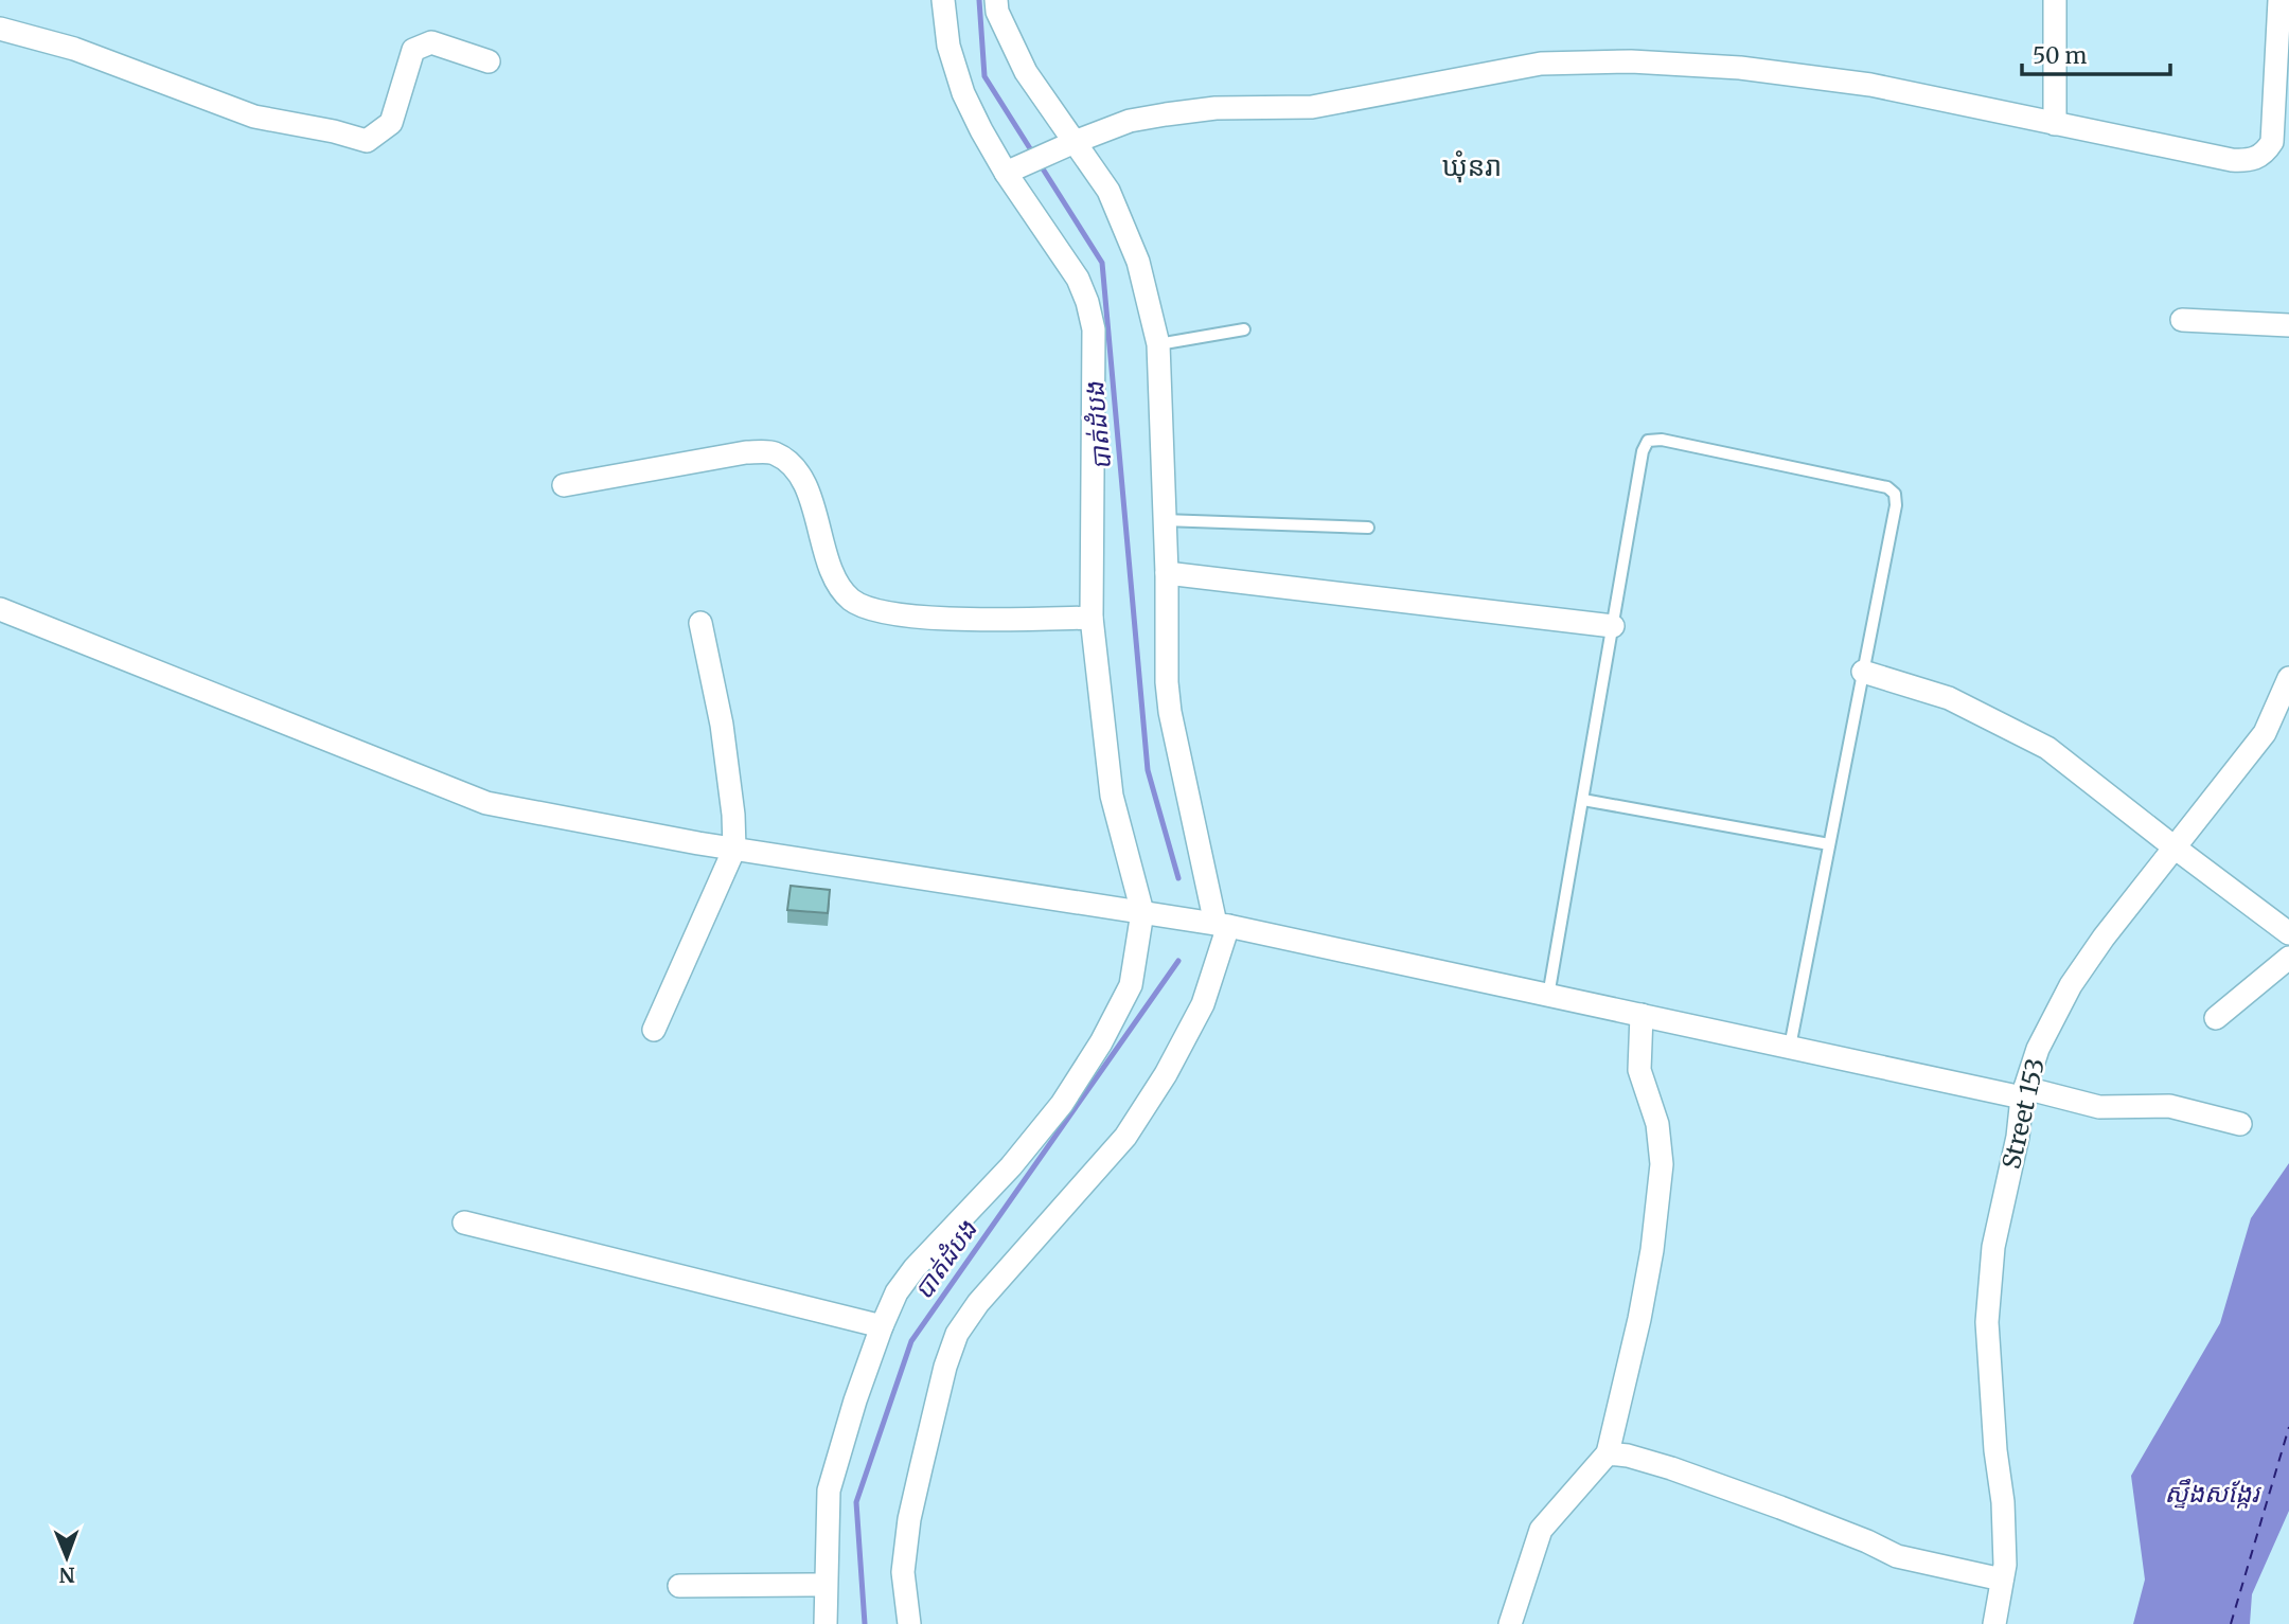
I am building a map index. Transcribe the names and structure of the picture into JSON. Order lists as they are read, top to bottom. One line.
{"streets":{"street":["Street 153"]},"districts":["ឃុំនរា"],"water":["បាត់ដំបង","ស្ទឹងសង្កែរ"],"scale_bar":"50 m","north":"bottom"}
